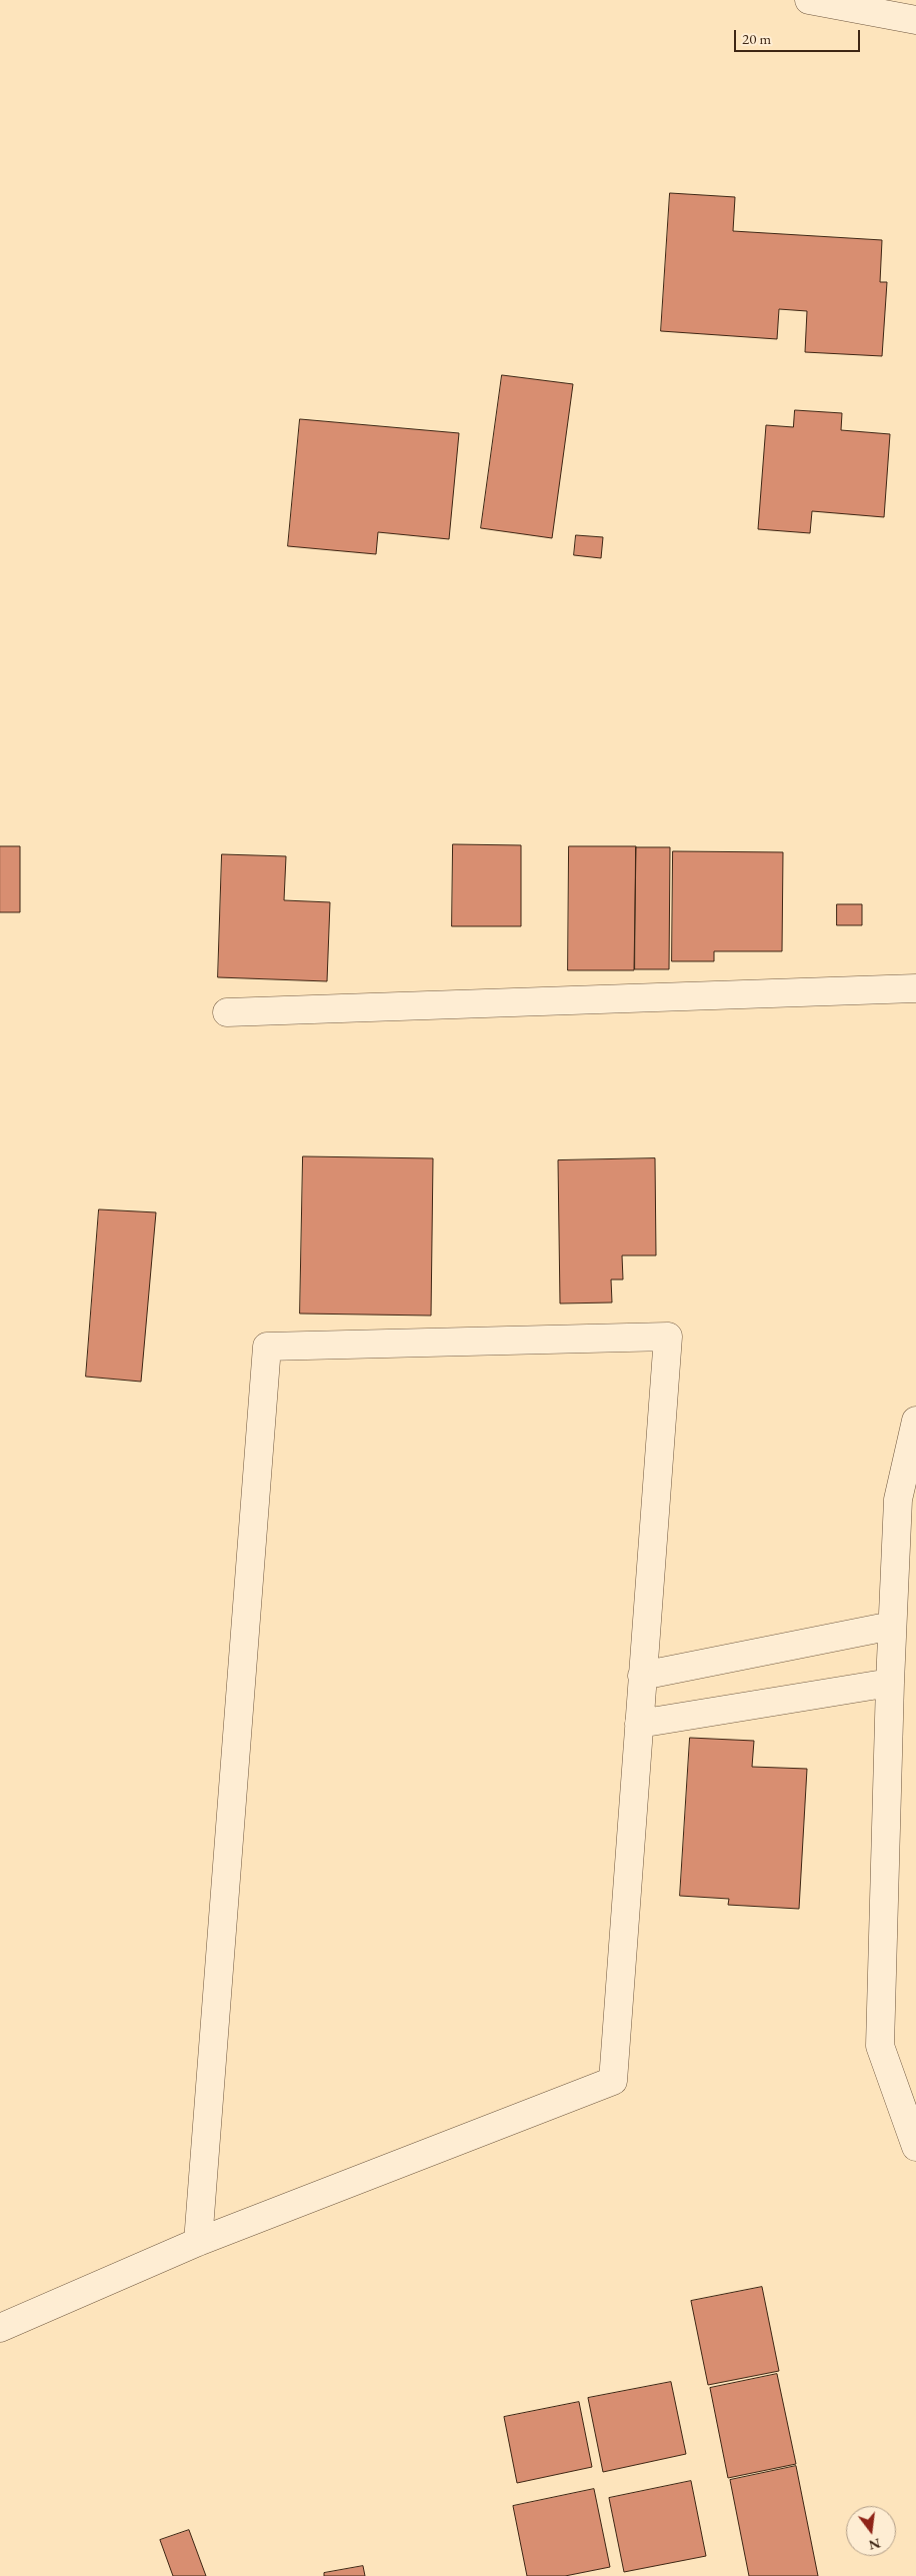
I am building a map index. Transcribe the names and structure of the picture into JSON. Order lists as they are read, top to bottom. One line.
{"scale_bar":"20 m","north":"bottom"}
